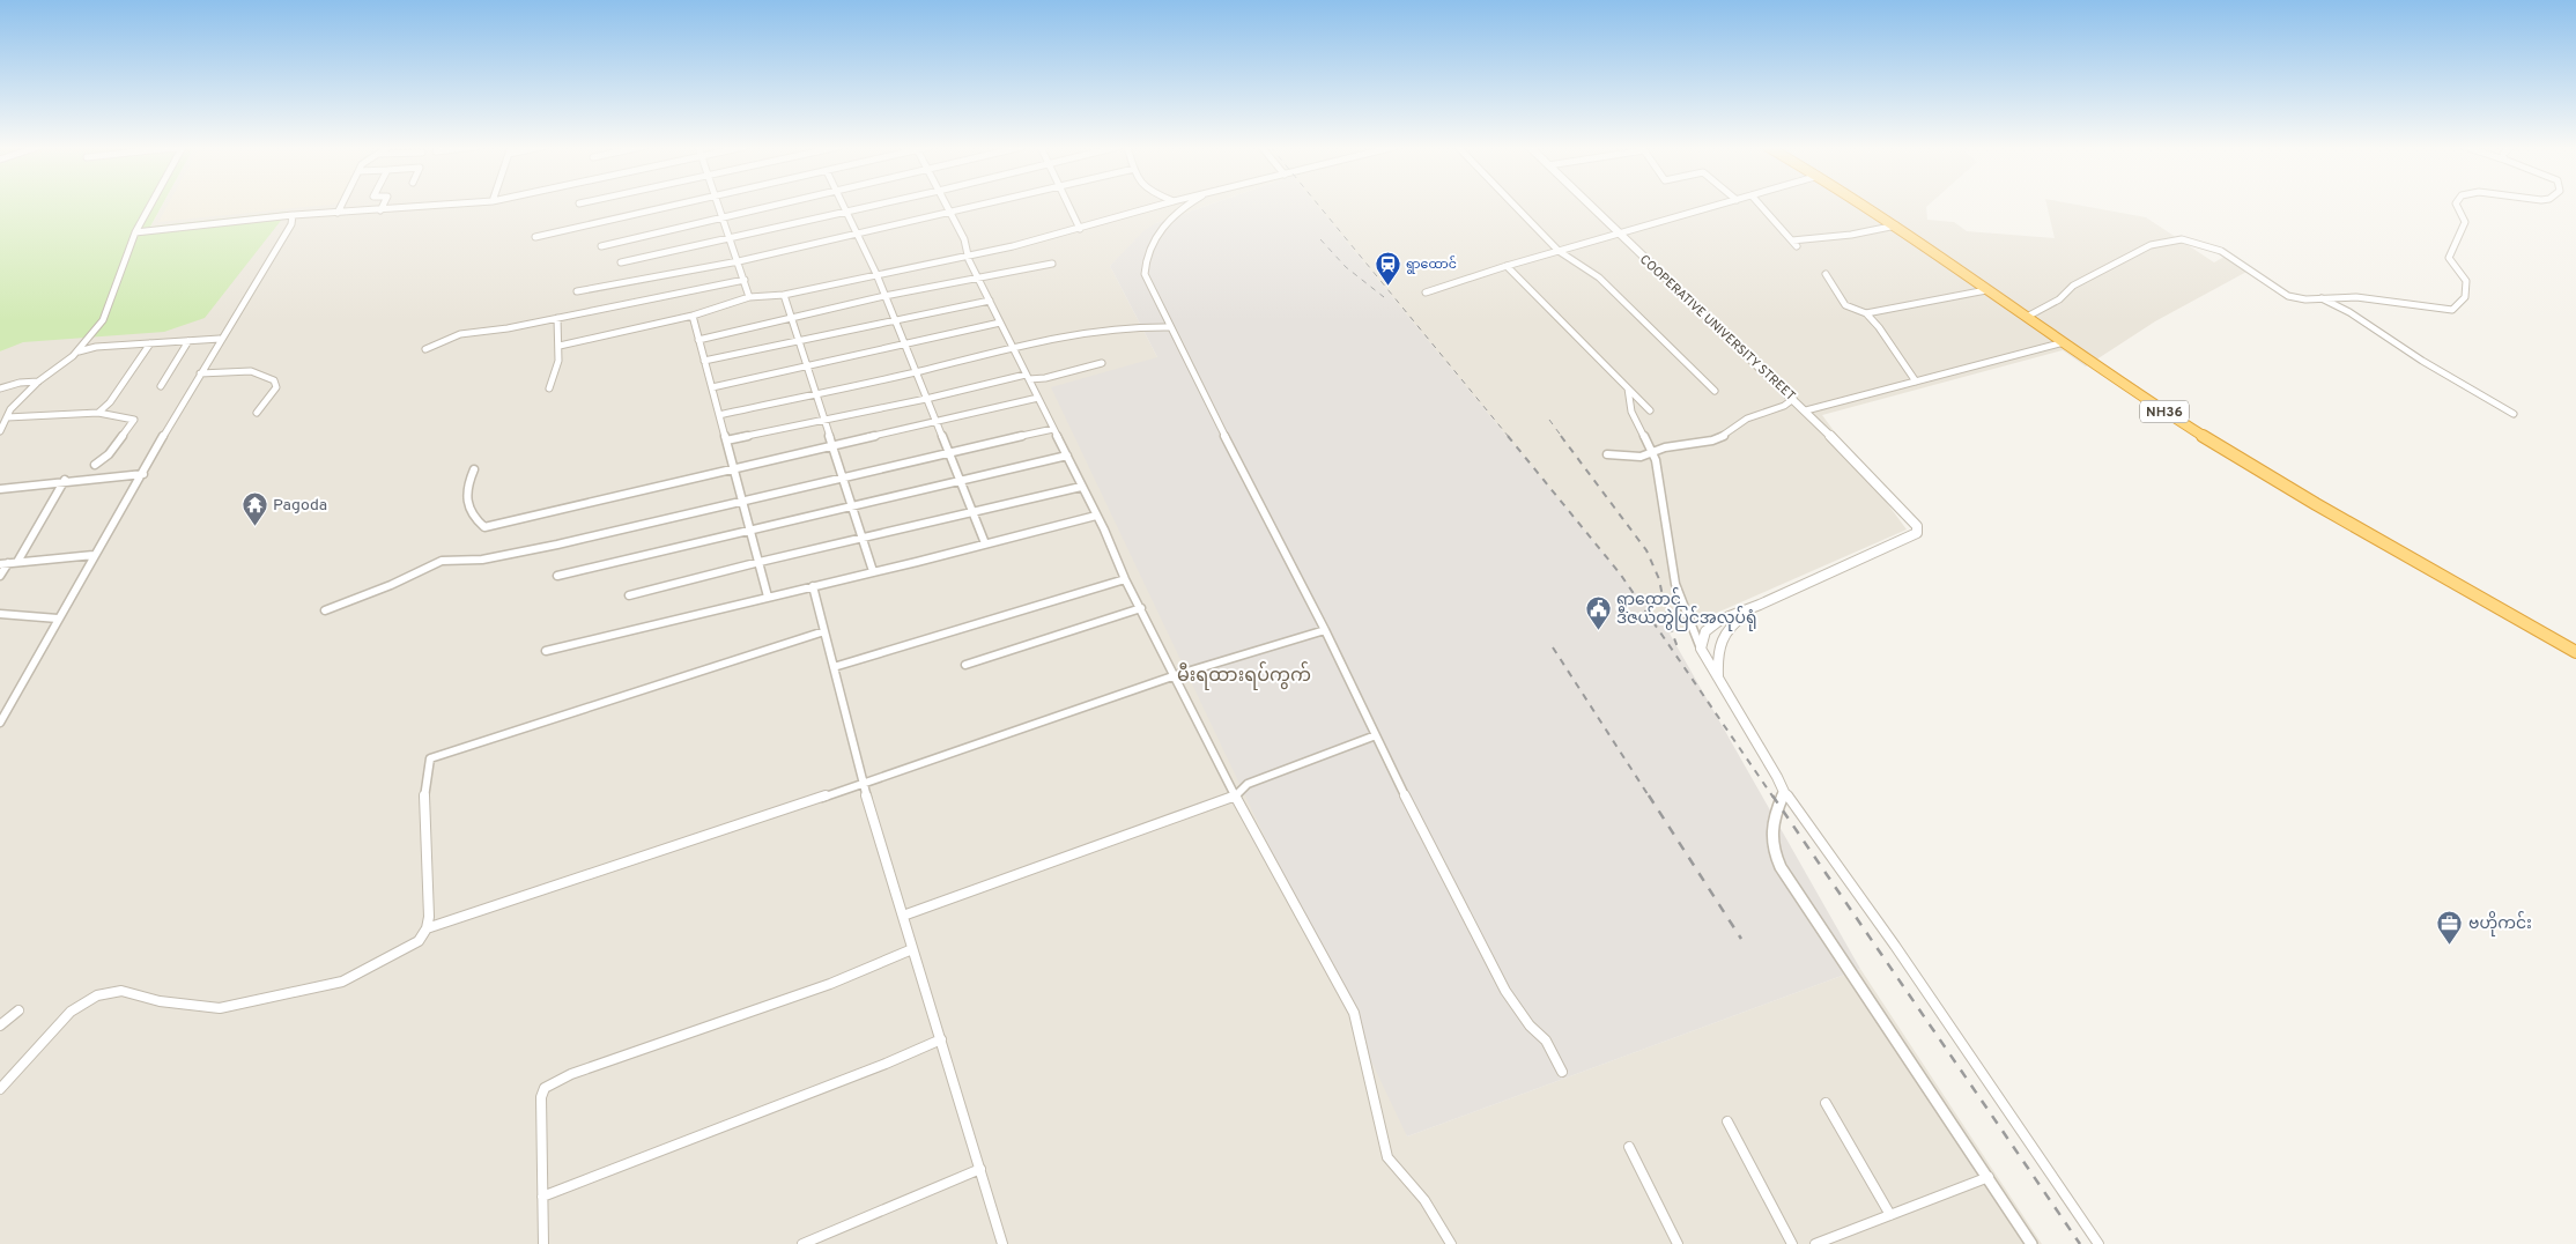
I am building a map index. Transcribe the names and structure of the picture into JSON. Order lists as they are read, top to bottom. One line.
{"streets":{"highway":["NH36"],"street":["COOPERATIVE UNIVERSITY STREET"]},"districts":["မီးရထားရပ်ကွက်"],"places":{"station":["ရွာထောင်"],"temple":["Pagoda"],"public building":["ရွာထောင် ဒီဇယ်တွဲပြင်အလုပ်ရုံ"],"office":["ဗဟိုကင်း"]}}
